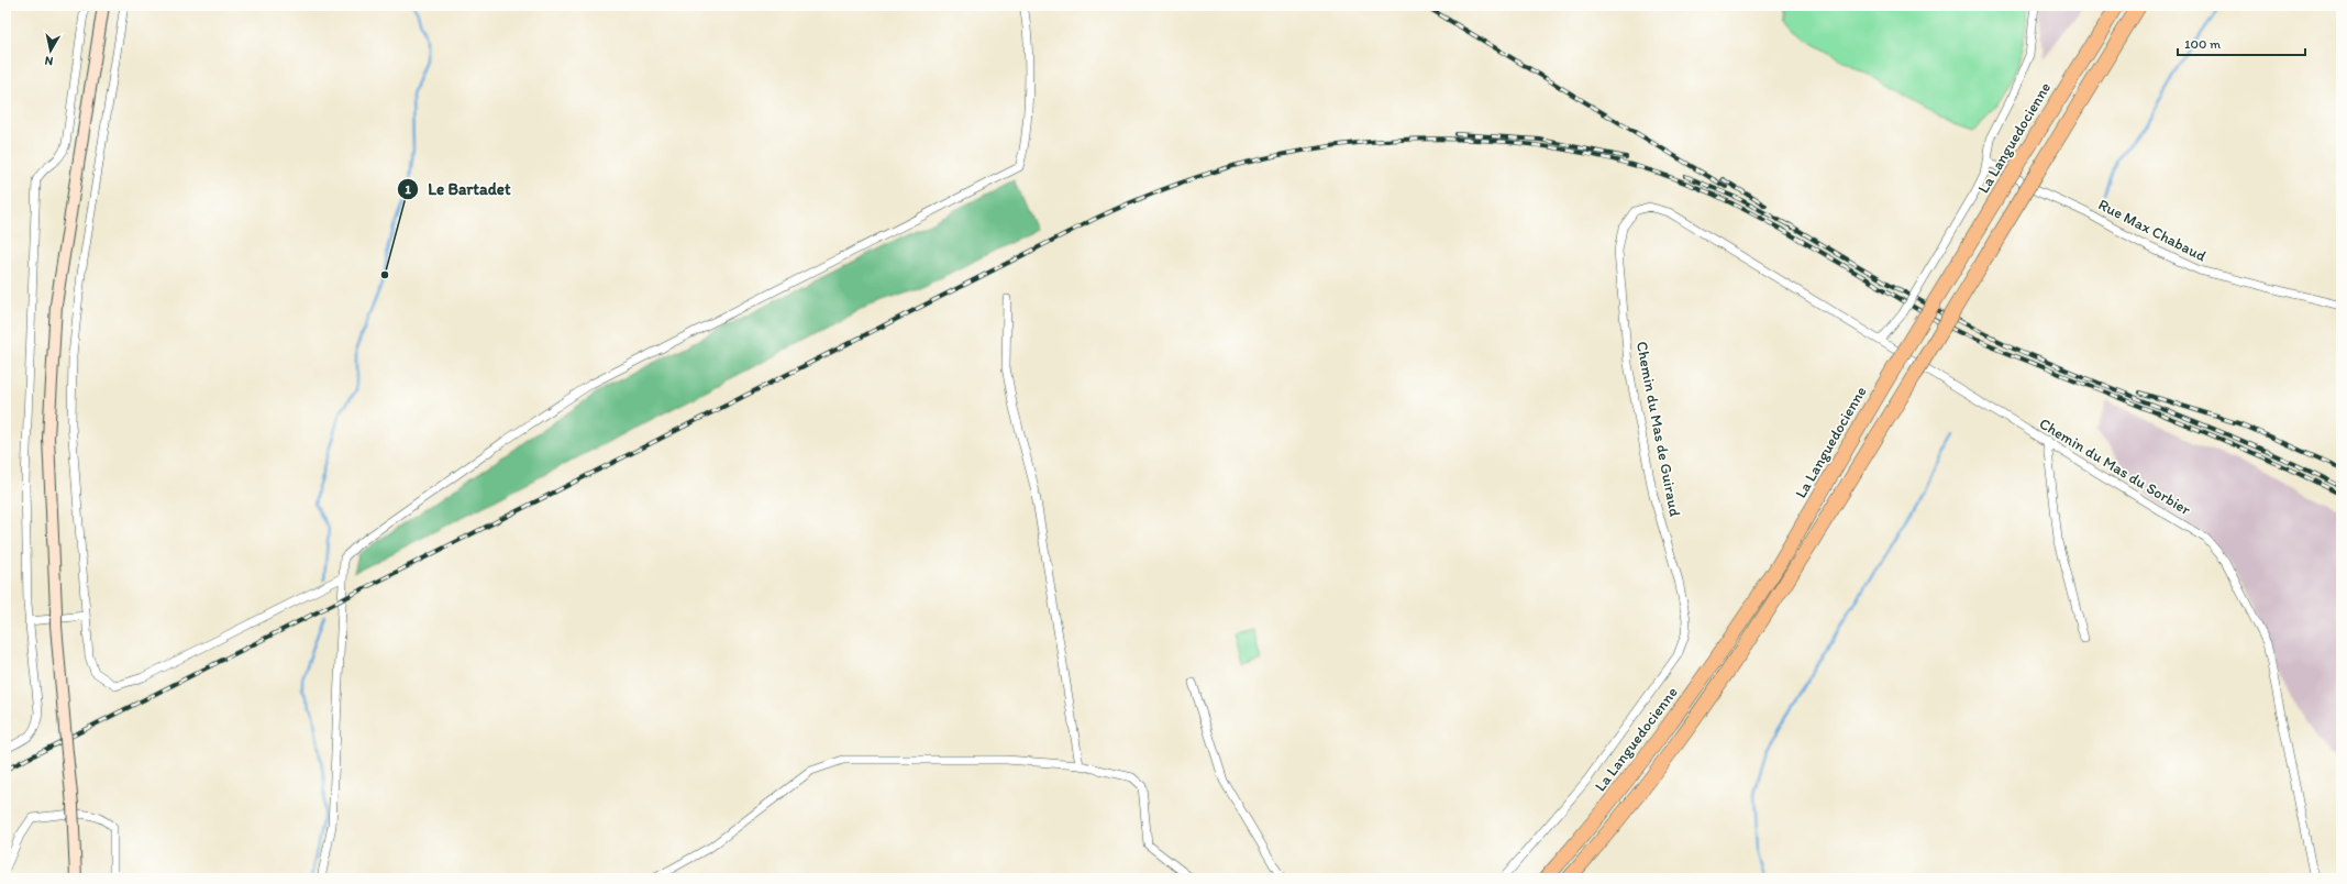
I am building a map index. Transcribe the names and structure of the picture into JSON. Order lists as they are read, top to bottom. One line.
{"streets":{"highway":["La Languedocienne"],"street":["Rue Max Chabaud","Chemin du Mas de Guiraud","Chemin du Mas du Sorbier"]},"crossings":[["Chemin du Mas de Guiraud","Chemin du Mas du Sorbier"]],"places":["Le Bartadet"],"scale_bar":"100 m","north":"bottom"}
